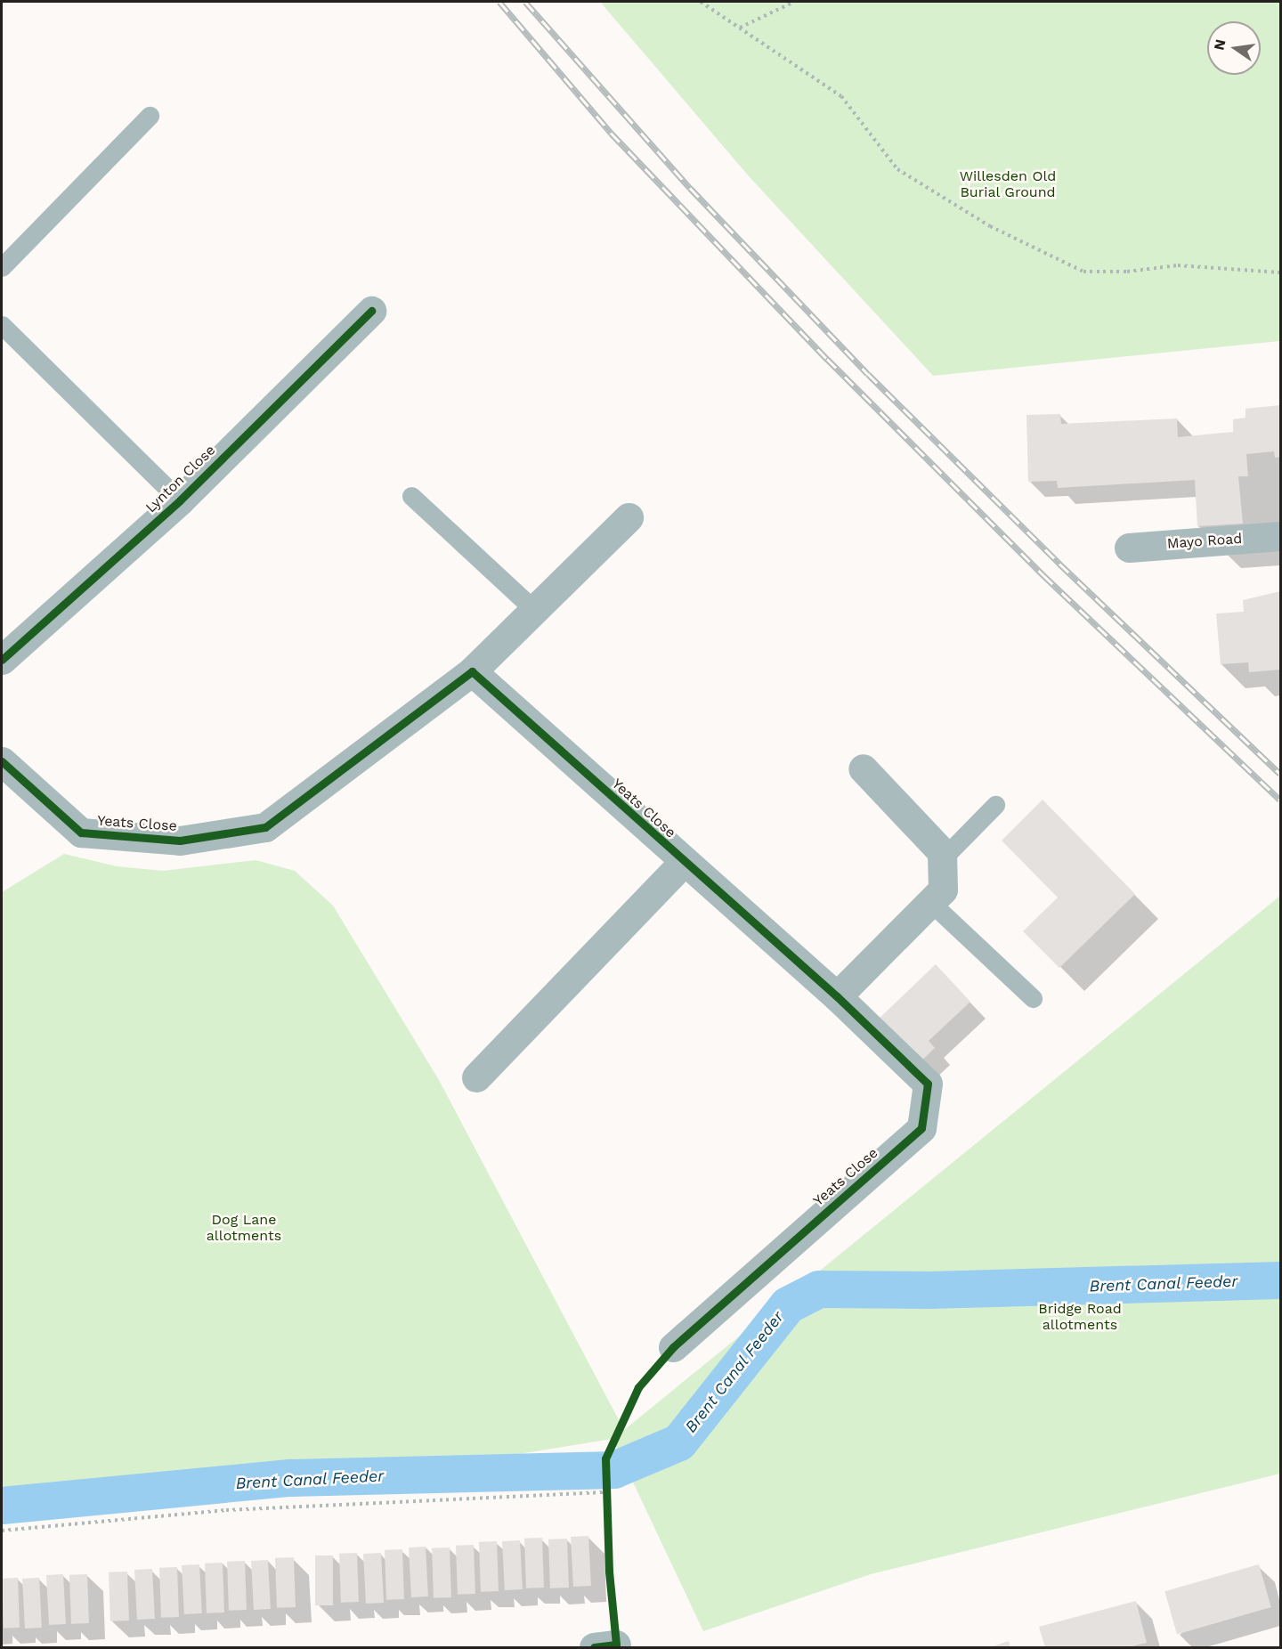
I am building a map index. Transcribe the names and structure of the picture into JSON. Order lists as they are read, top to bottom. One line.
{"streets":{"street":["Lynton Close","Mayo Road","Yeats Close"]},"water":["Brent Canal Feeder"],"parks":["Willesden Old Burial Ground","Dog Lane allotments","Bridge Road allotments"],"north":"left"}
